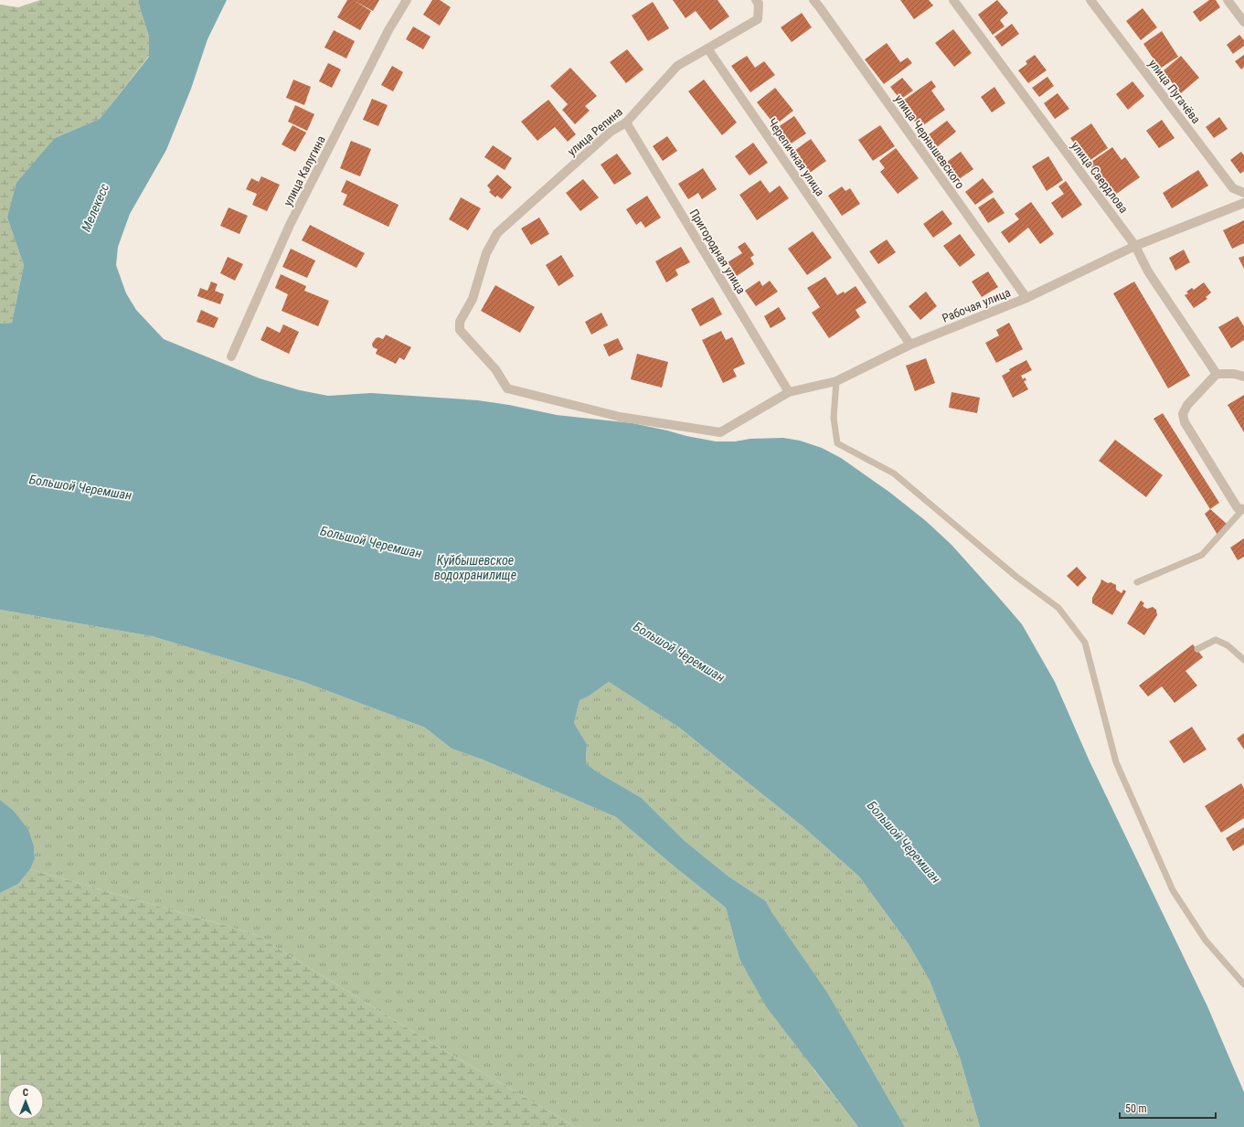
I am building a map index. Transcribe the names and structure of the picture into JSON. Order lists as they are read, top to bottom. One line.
{"streets":{"street":["улица Пугачёва","улица Репина","улица Чернышевского","Черепичная улица","улица Калугина","улица Свердлова","Пригородная улица","Рабочая улица"]},"crossings":[["улица Репина","Черепичная улица"],["улица Репина","Пригородная улица"],["улица Репина","Рабочая улица"],["улица Чернышевского","Рабочая улица"],["Черепичная улица","Рабочая улица"],["улица Свердлова","Рабочая улица"],["Пригородная улица","Рабочая улица"]],"water":["Мелекесс","Большой Черемшан","Куйбышевское водохранилище"],"scale_bar":"50 m","north":"top"}
